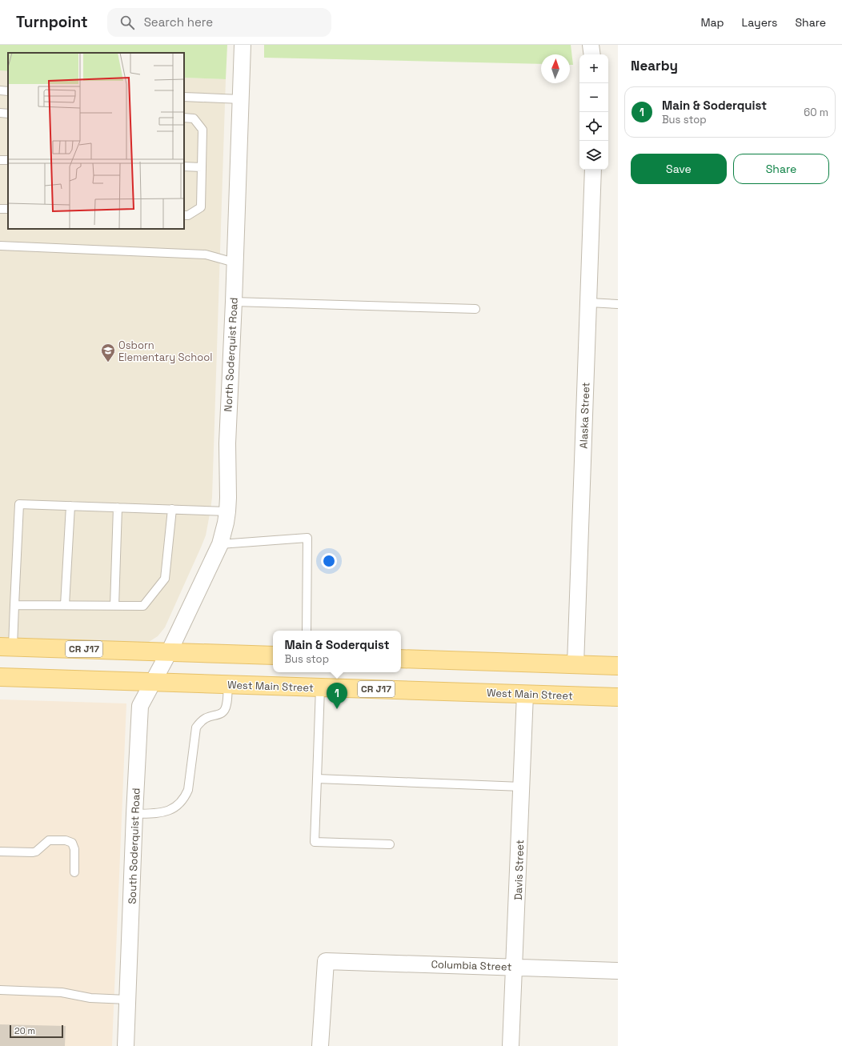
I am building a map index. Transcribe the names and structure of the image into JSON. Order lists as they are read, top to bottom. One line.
{"streets":{"main road":["CR J17","West Main Street"],"street":["North Soderquist Road","Alaska Street","South Soderquist Road","Davis Street","Columbia Street"]},"crossings":[["North Soderquist Road","CR J17"],["North Soderquist Road","South Soderquist Road"],["CR J17","South Soderquist Road"],["West Main Street","South Soderquist Road"],["West Main Street","Davis Street"],["Davis Street","Columbia Street"]],"places":{"school or university":["Osborn Elementary School"]},"scale_bar":"20 m","north":"top","page":{"header":"Turnpoint","search":"Search here","nav":["Map","Layers","Share"],"heading":"Nearby","map_buttons":["+","−"],"list":[{"mark":"1","name":"Main & Soderquist","note":"Bus stop","value":"60 m"}],"buttons":["Save","Share"],"popup":["Main & Soderquist","Bus stop"],"pins":"1","scale":"20 m"}}
